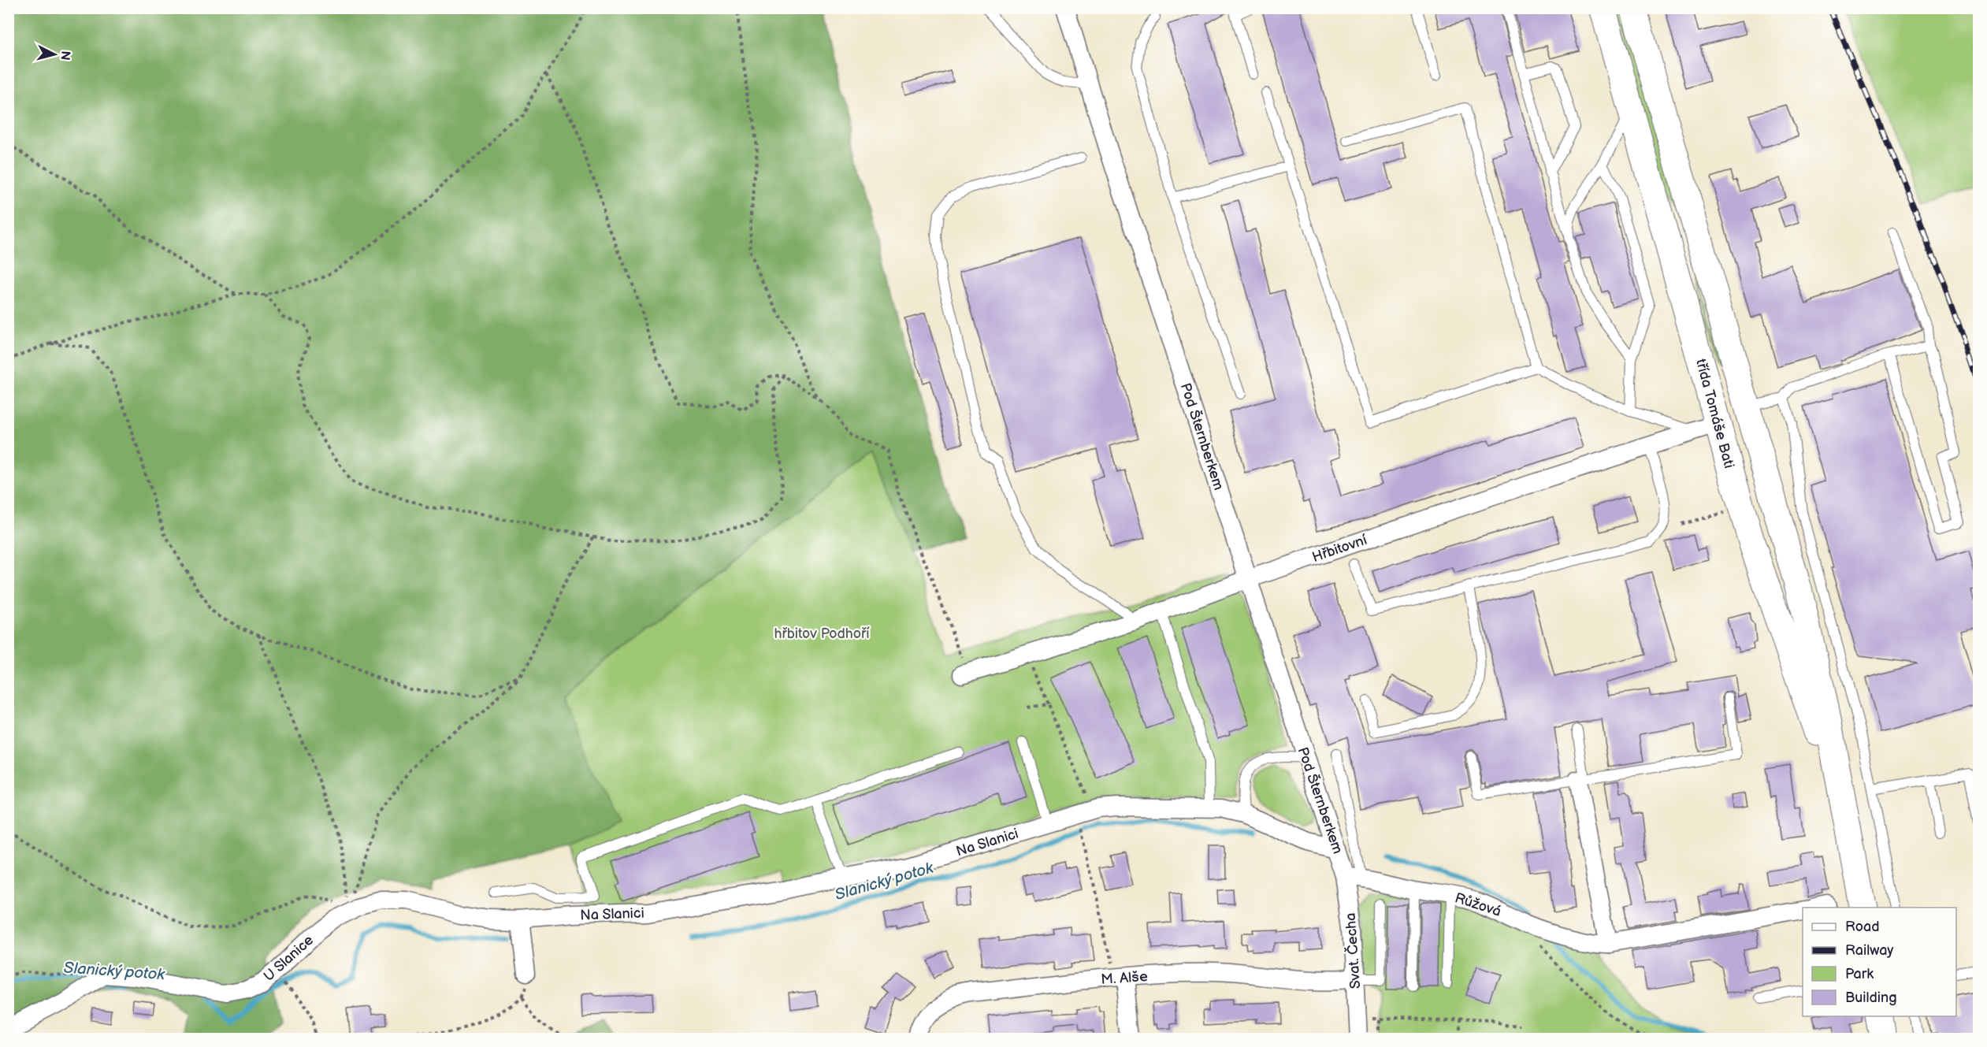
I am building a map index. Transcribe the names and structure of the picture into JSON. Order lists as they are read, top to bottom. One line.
{"streets":{"main road":["třída Tomáše Bati"],"street":["Pod Šternberkem","Hřbitovní","Na Slanici","Růžová","Svat. Čecha","U Slanice","M. Alše"]},"crossings":[["třída Tomáše Bati","Hřbitovní"],["Pod Šternberkem","Hřbitovní"],["Pod Šternberkem","Na Slanici"],["Pod Šternberkem","Růžová"],["Pod Šternberkem","Svat. Čecha"],["Na Slanici","Růžová"],["Na Slanici","Svat. Čecha"],["Na Slanici","U Slanice"],["Růžová","Svat. Čecha"],["Svat. Čecha","M. Alše"]],"water":["Slanický potok"],"parks":["hřbitov Podhoří"],"legend":["Road","Railway","Park","Building"],"north":"right"}
